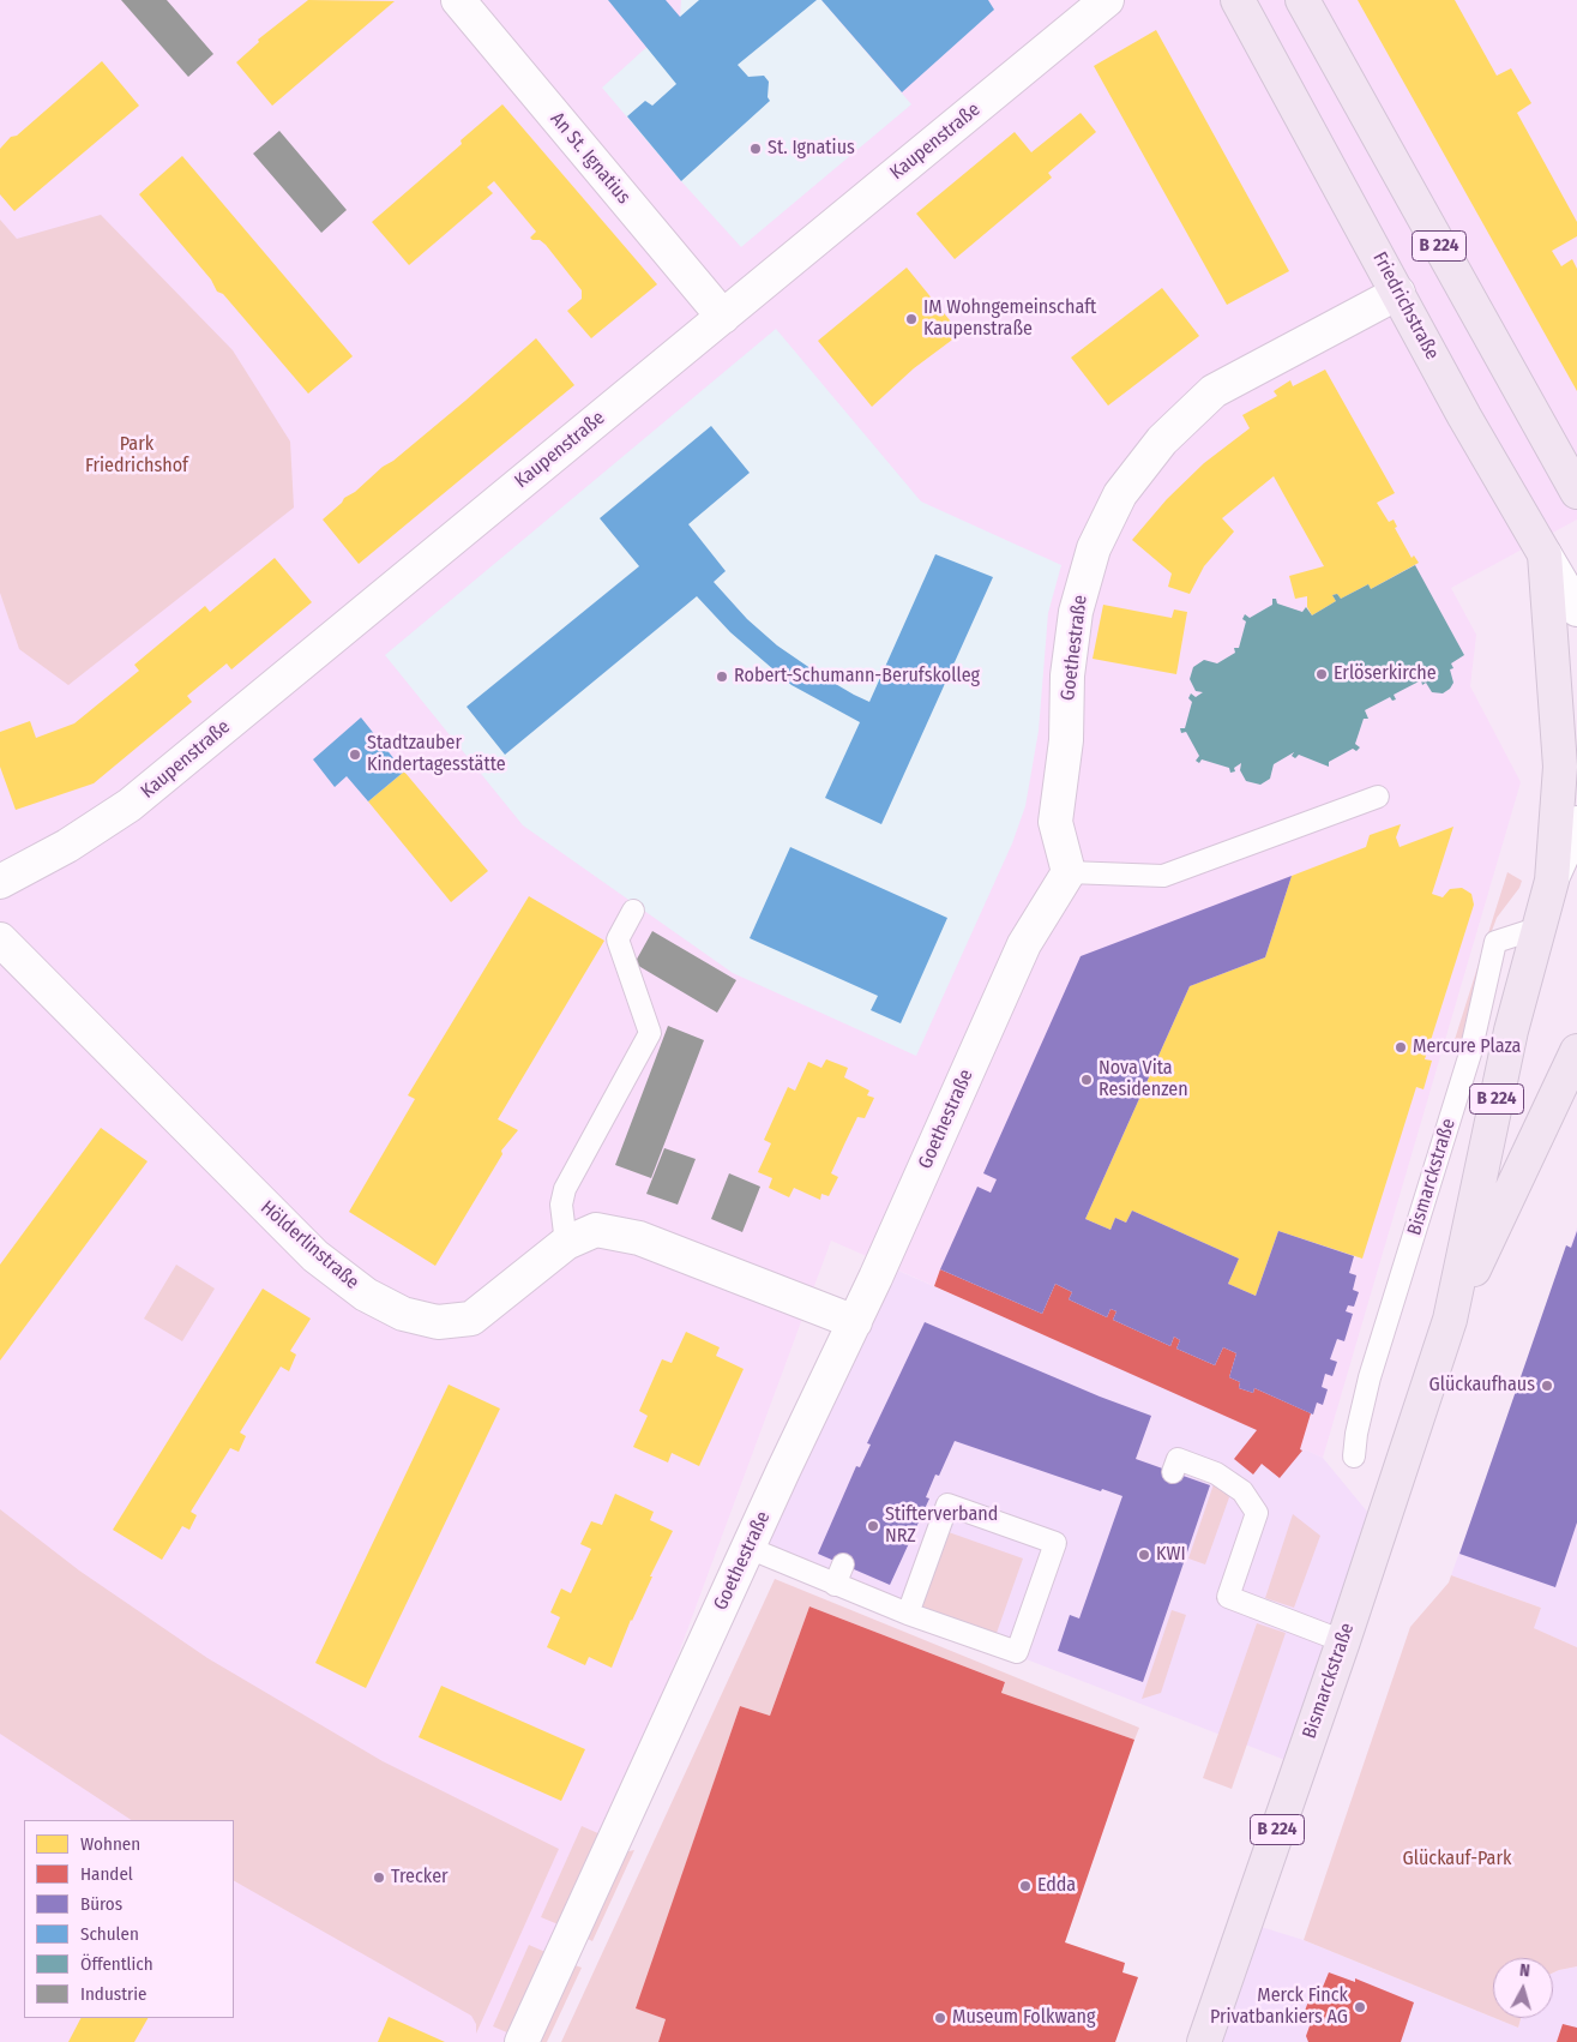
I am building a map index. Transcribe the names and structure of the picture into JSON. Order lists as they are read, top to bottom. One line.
{"streets":{"main road":["B 224","Friedrichstraße","Bismarckstraße"],"street":["Kaupenstraße","An St. Ignatius","Goethestraße","Hölderlinstraße"]},"crossings":[["Kaupenstraße","An St. Ignatius"],["Friedrichstraße","Goethestraße"],["Goethestraße","Hölderlinstraße"]],"parks":["Park Friedrichshof","Glückauf-Park"],"places":["St. Ignatius","IM Wohngemeinschaft Kaupenstraße","Erlöserkirche","Robert-Schumann-Berufskolleg","Stadtzauber Kindertagesstätte","Mercure Plaza","Nova Vita Residenzen","Glückaufhaus","Stifterverband NRZ","KWI","Trecker","Edda","Merck Finck Privatbankiers AG","Museum Folkwang"],"legend":["Wohnen","Handel","Büros","Schulen","Öffentlich","Industrie"],"north":"top"}
